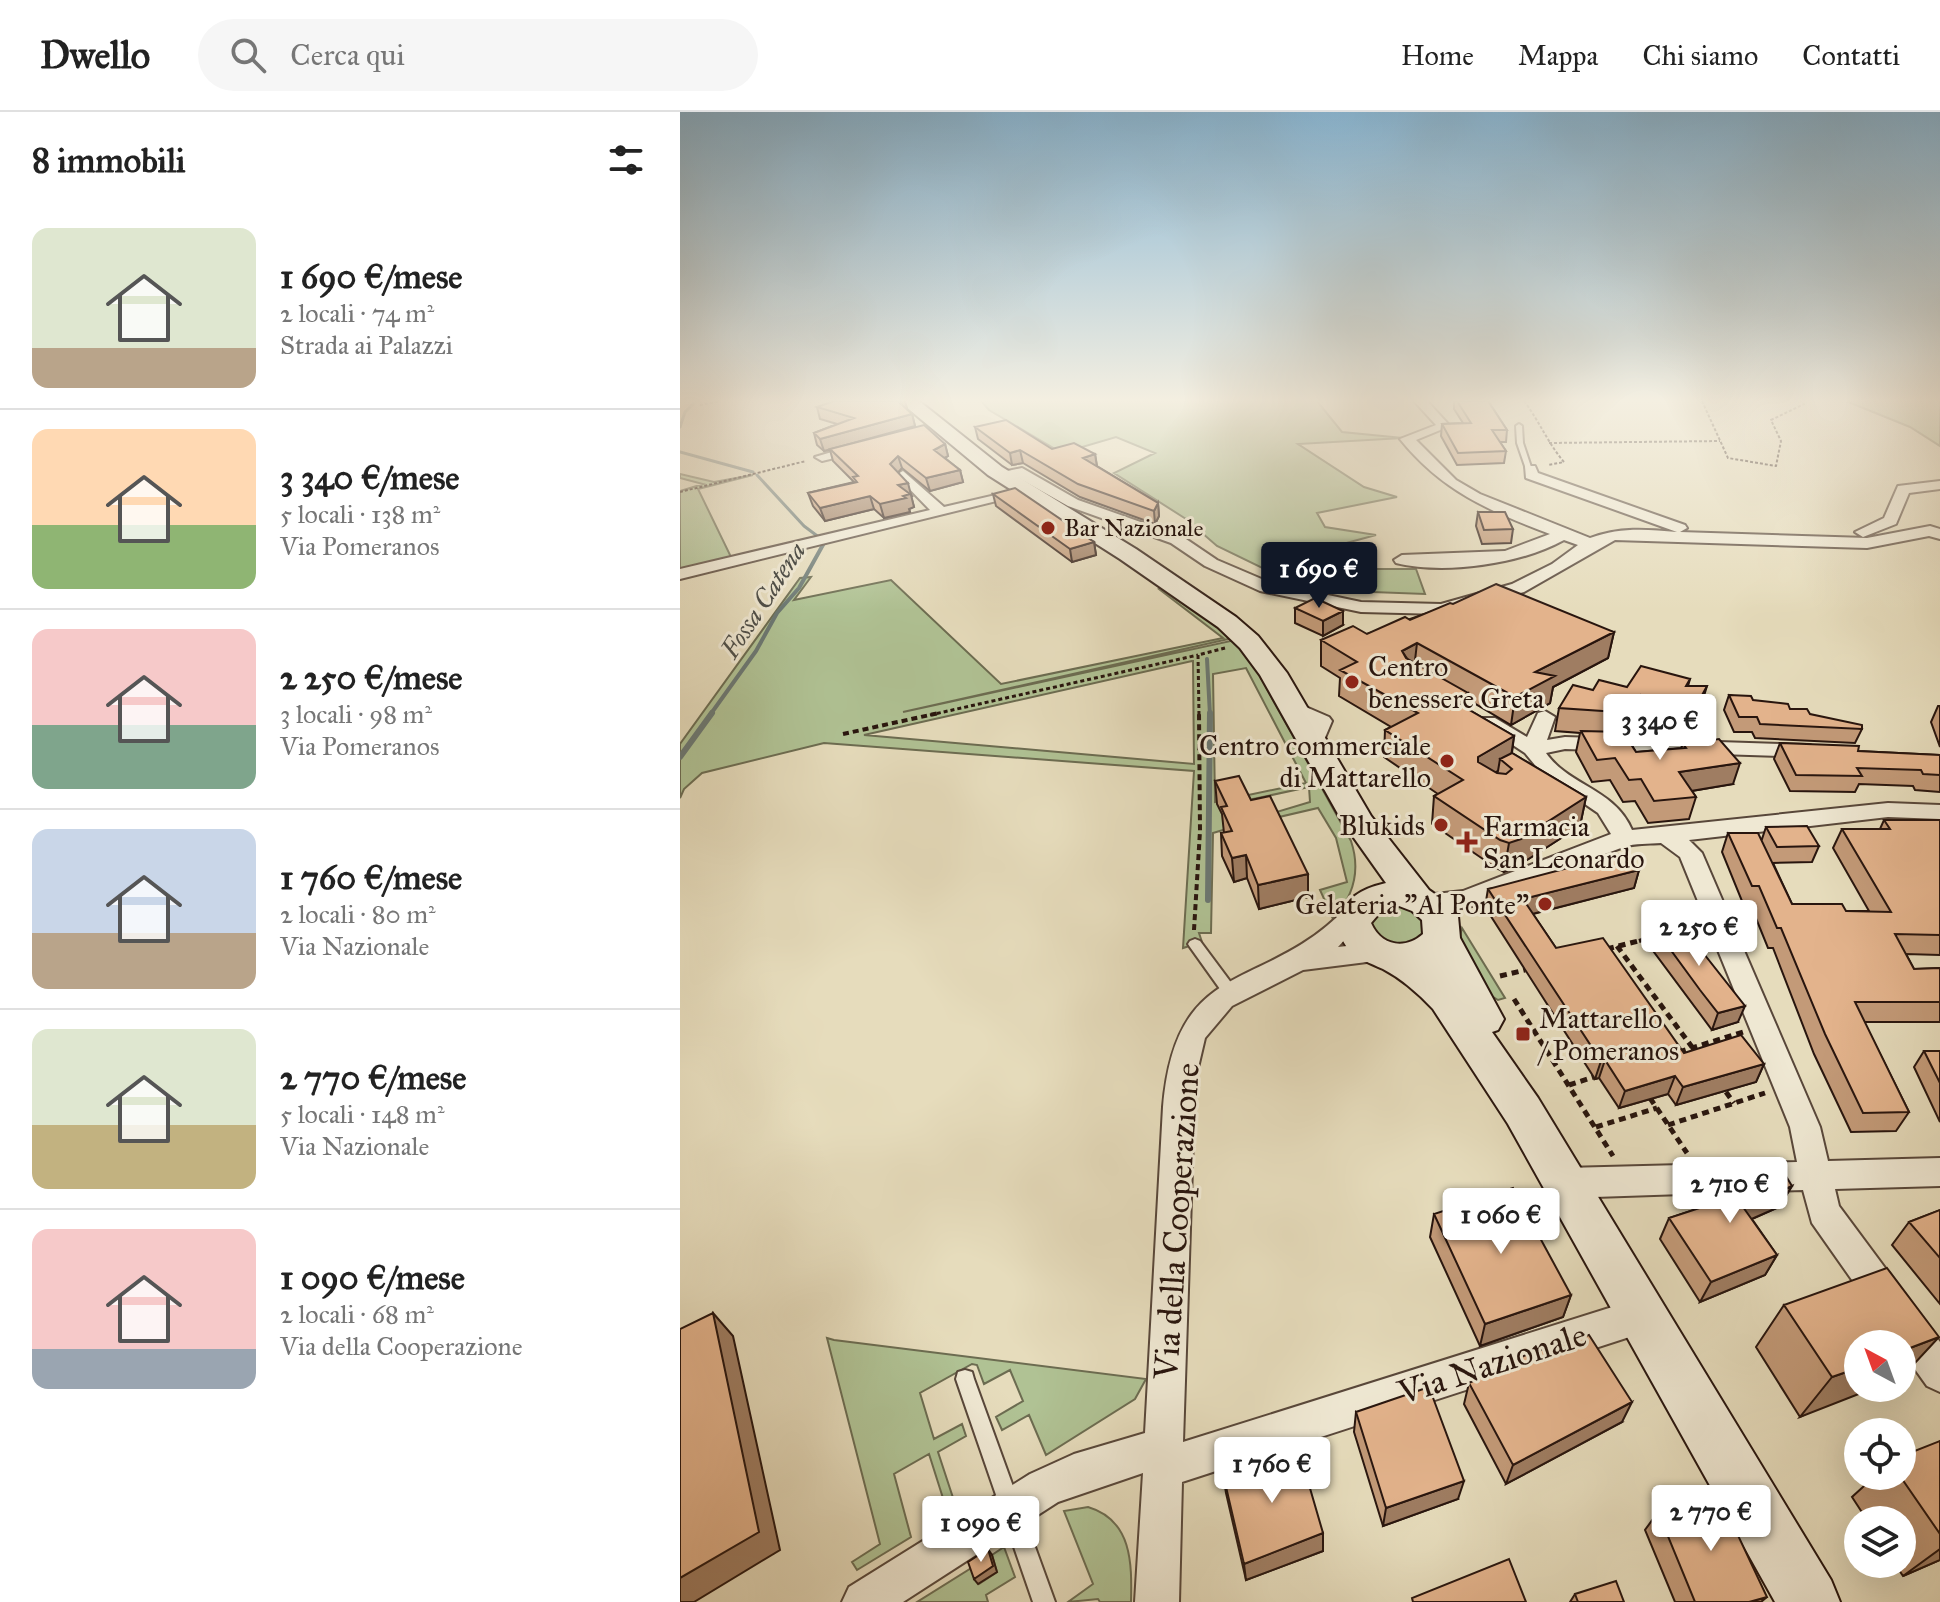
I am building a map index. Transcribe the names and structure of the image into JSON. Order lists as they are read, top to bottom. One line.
{"streets":{"street":["Via della Cooperazione","Via Nazionale"]},"crossings":[["Via della Cooperazione","Via Nazionale"]],"water":["Fossa Catena"],"places":{"other":["Bar Nazionale","Centro benessere Greta","Centro commerciale di Mattarello","Blukids","Gelateria \"Al Ponte\""],"health":["Farmacia San Leonardo"],"transit":["Mattarello / Pomeranos"]},"north":"top left","page":{"header":"Dwello","search":"Cerca qui","nav":["Home","Mappa","Chi siamo","Contatti"],"heading":"8 immobili","list":[{"name":"1 690 €/mese","note":"2 locali · 74 m² · Strada ai Palazzi"},{"name":"3 340 €/mese","note":"5 locali · 138 m² · Via Pomeranos"},{"name":"2 250 €/mese","note":"3 locali · 98 m² · Via Pomeranos"},{"name":"1 760 €/mese","note":"2 locali · 80 m² · Via Nazionale"},{"name":"2 770 €/mese","note":"5 locali · 148 m² · Via Nazionale"},{"name":"1 090 €/mese","note":"2 locali · 68 m² · Via della Cooperazione"}],"price":["1 690 €","3 340 €","2 250 €","2 710 €","1 060 €","1 760 €","2 770 €","1 090 €"]}}
